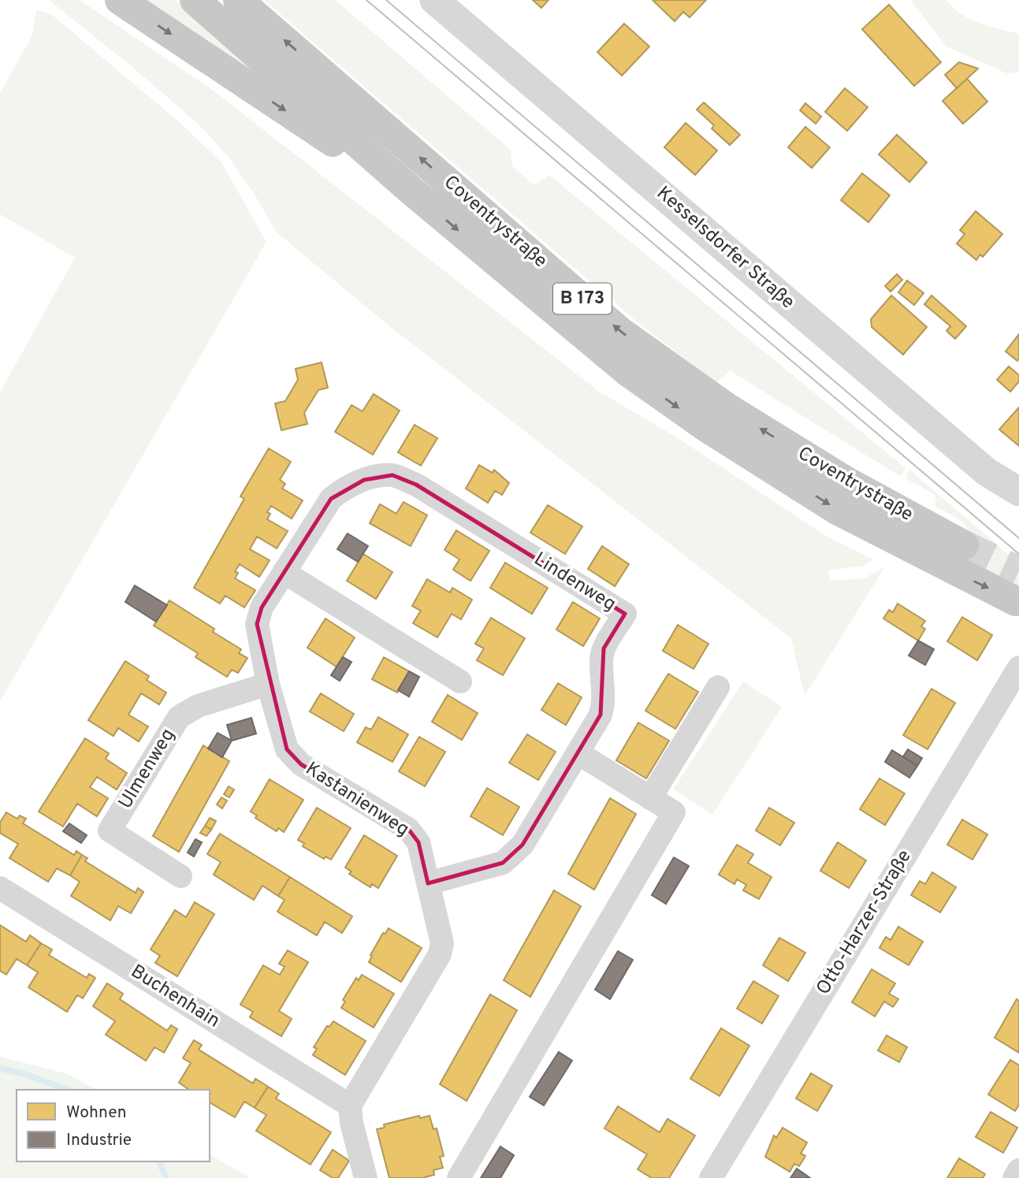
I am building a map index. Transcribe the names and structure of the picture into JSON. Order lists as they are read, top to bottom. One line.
{"streets":{"highway":["Coventrystraße","B 173"],"street":["Kesselsdorfer Straße","Lindenweg","Ulmenweg","Kastanienweg","Otto-Harzer-Straße","Buchenhain"]},"crossings":[["Lindenweg","Kastanienweg"],["Ulmenweg","Kastanienweg"],["Kastanienweg","Buchenhain"]],"legend":["Wohnen","Industrie"]}
